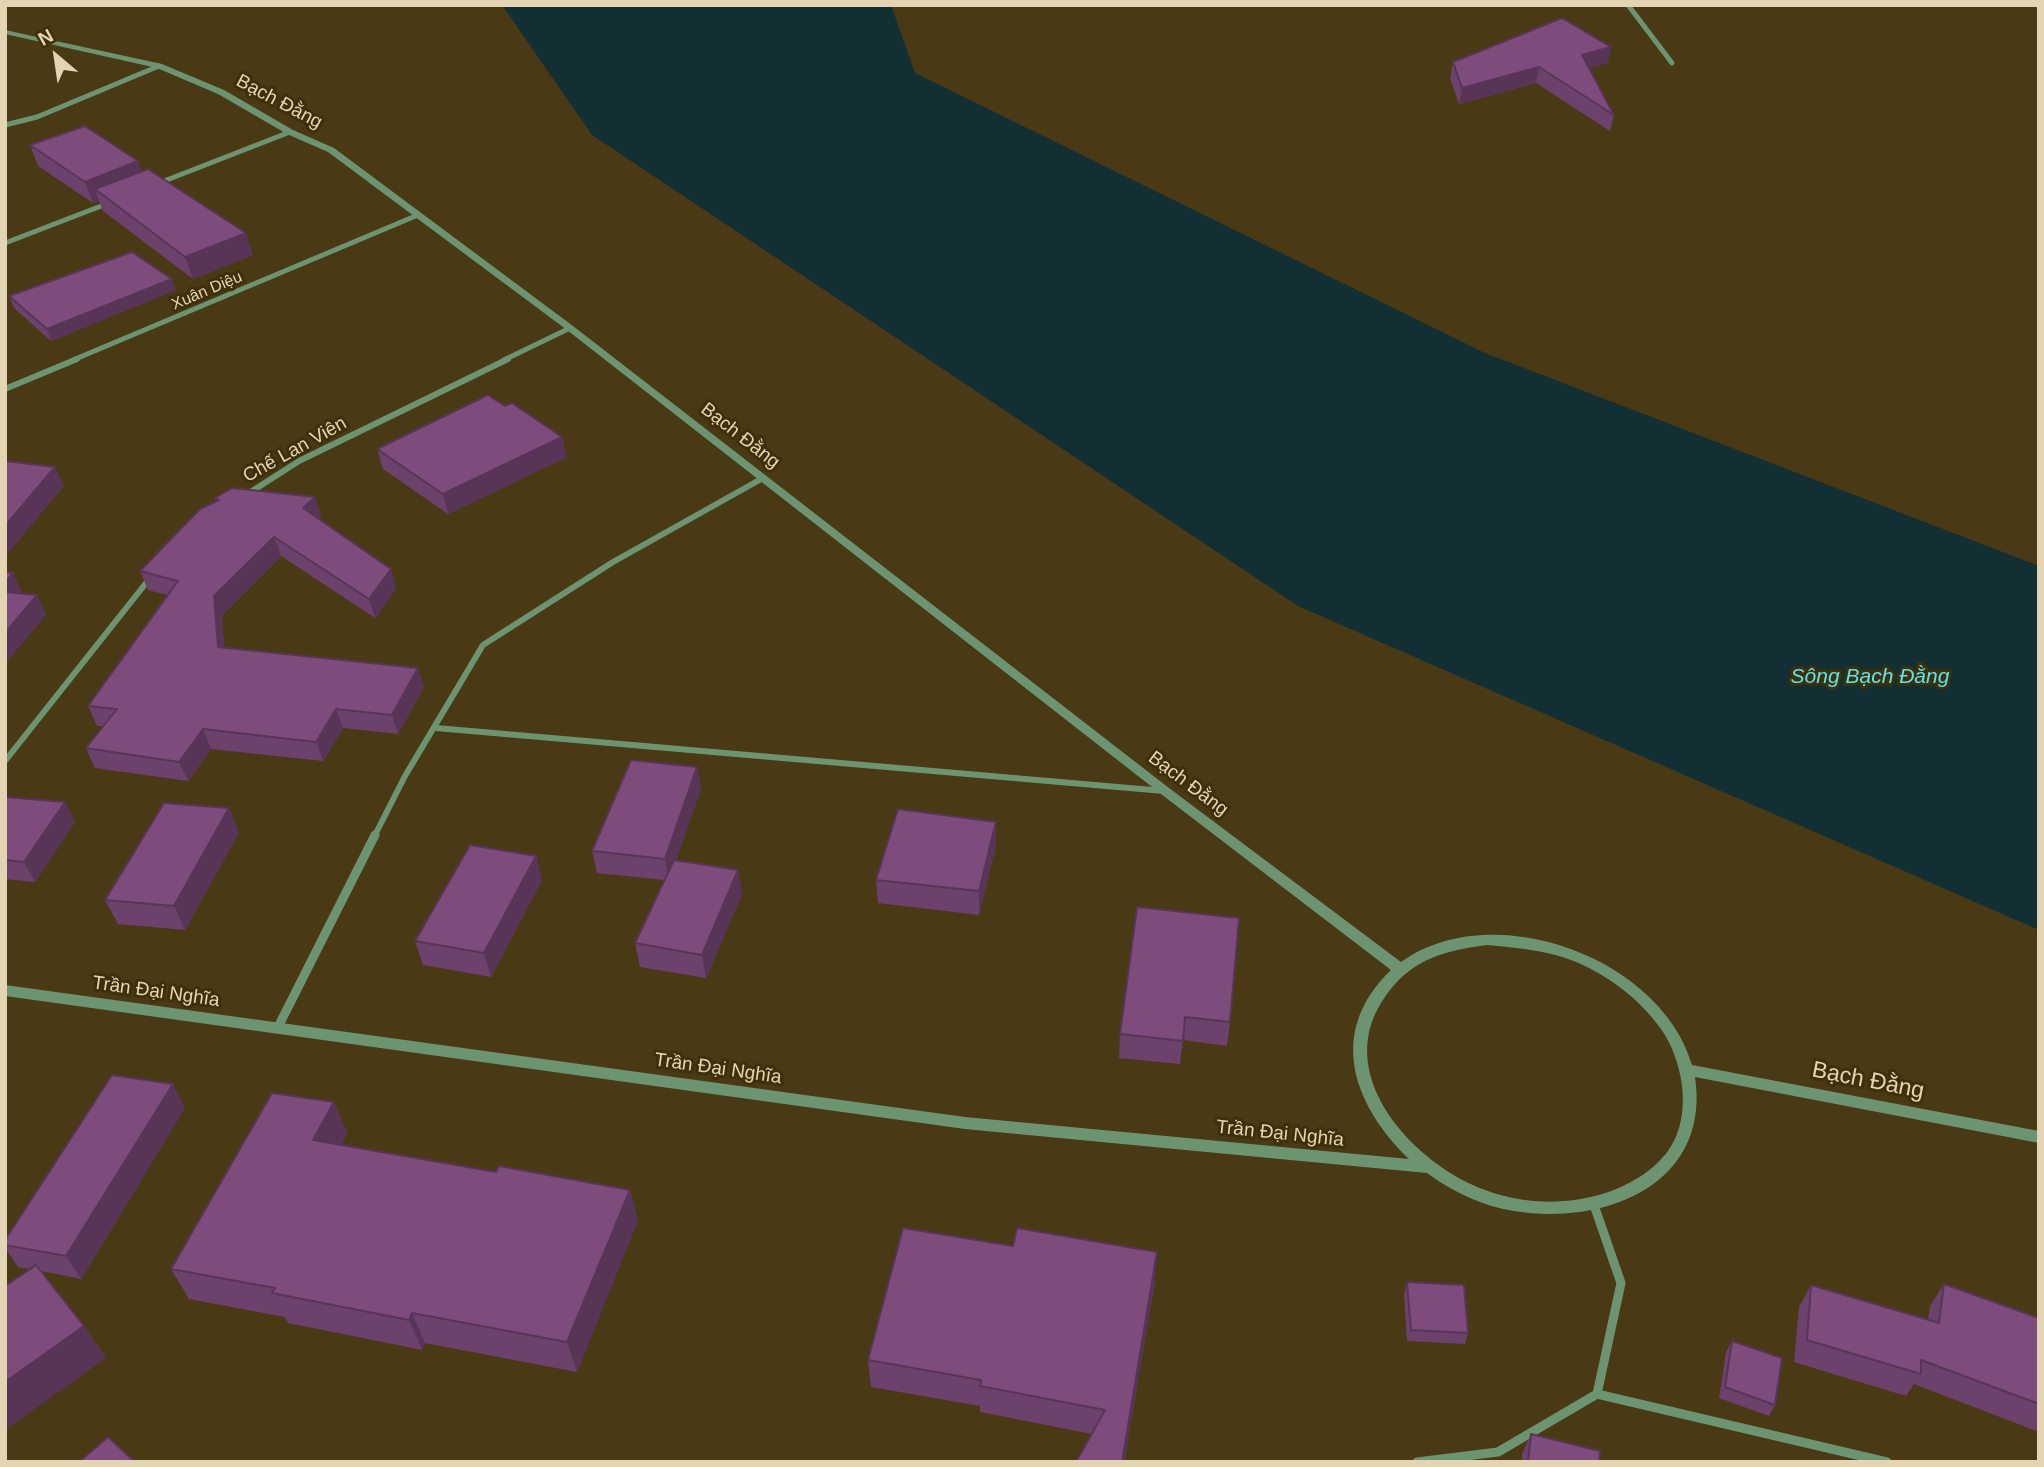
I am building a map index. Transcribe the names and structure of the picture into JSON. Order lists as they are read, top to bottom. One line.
{"streets":{"street":["Bạch Đằng","Xuân Diệu","Chế Lan Viên","Trần Đại Nghĩa"]},"crossings":[["Bạch Đằng","Xuân Diệu"],["Bạch Đằng","Chế Lan Viên"]],"water":["Sông Bạch Đằng"],"north":"top left"}
